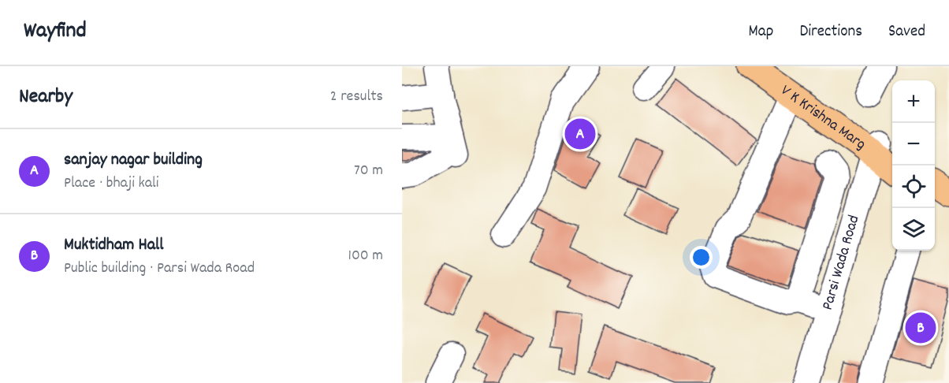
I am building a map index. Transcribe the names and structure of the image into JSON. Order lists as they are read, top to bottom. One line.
{"streets":{"main road":["V K Krishna Marg"],"street":["Parsi Wada Road"]},"crossings":[["V K Krishna Marg","Parsi Wada Road"]],"page":{"header":"Wayfind","nav":["Map","Directions","Saved"],"heading":["Nearby","2 results"],"map_buttons":["+","−"],"pins":["A","B"],"list":[{"mark":"A","name":"sanjay nagar building","note":"Place · bhaji kali","value":"70 m"},{"mark":"B","name":"Muktidham Hall","note":"Public building · Parsi Wada Road","value":"100 m"}]}}
